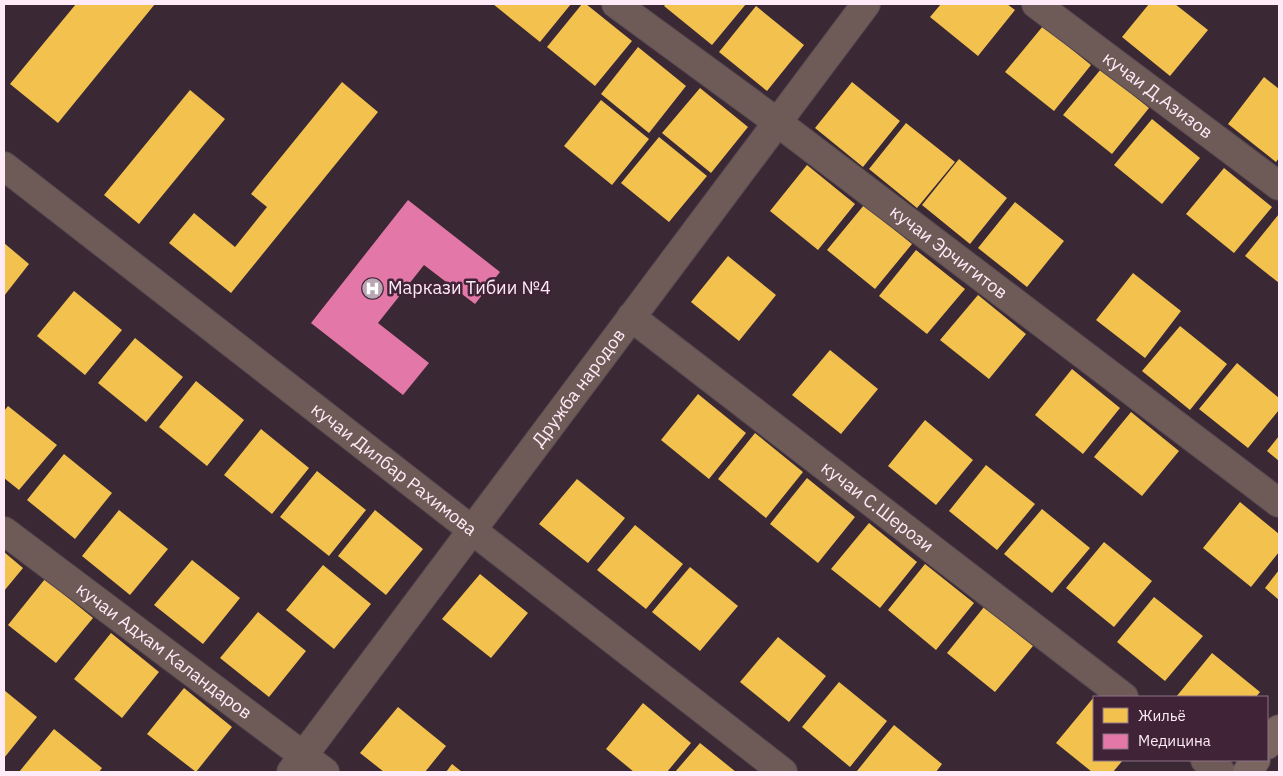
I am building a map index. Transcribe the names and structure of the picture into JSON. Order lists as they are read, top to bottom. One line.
{"streets":{"street":["кучаи Д.Азизов","кучаи Эрчигитов","Дружба народов","кучаи Дилбар Рахимова","кучаи С.Шерози","кучаи Адхам Каландаров"]},"crossings":[["кучаи Эрчигитов","Дружба народов"],["Дружба народов","кучаи Дилбар Рахимова"],["Дружба народов","кучаи С.Шерози"],["Дружба народов","кучаи Адхам Каландаров"]],"places":{"hospital":["Маркази Тибии №4"]},"legend":["Жильё","Медицина"]}
